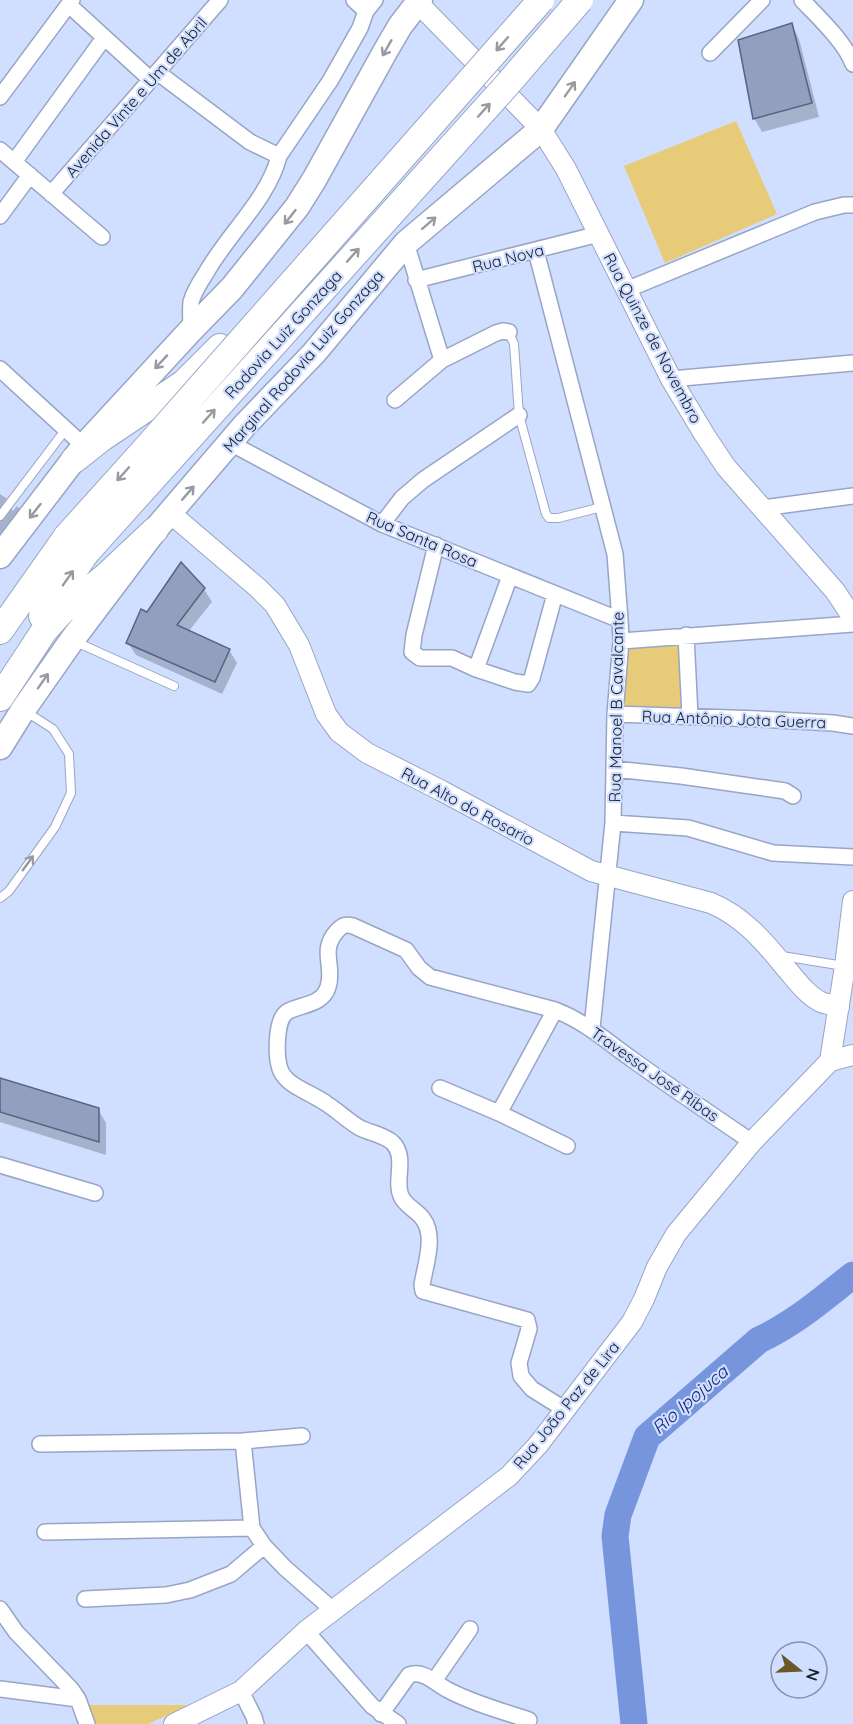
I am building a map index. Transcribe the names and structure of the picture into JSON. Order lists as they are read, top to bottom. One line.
{"streets":{"highway":["Rodovia Luiz Gonzaga"],"main road":["Marginal Rodovia Luiz Gonzaga"],"street":["Avenida Vinte e Um de Abril","Rua Nova","Rua Quinze de Novembro","Rua Santa Rosa","Rua Manoel B Cavalcante","Rua Antônio Jota Guerra","Rua Alto do Rosario","Travessa José Ribas","Rua João Paz de Lira"]},"crossings":[["Rua Nova","Rua Quinze de Novembro"],["Rua Nova","Rua Manoel B Cavalcante"],["Rua Quinze de Novembro","Marginal Rodovia Luiz Gonzaga"],["Marginal Rodovia Luiz Gonzaga","Rua Santa Rosa"],["Marginal Rodovia Luiz Gonzaga","Rua Alto do Rosario"],["Rua Santa Rosa","Rua Manoel B Cavalcante"],["Rua Manoel B Cavalcante","Rua Antônio Jota Guerra"],["Rua Manoel B Cavalcante","Rua Alto do Rosario"],["Rua Manoel B Cavalcante","Travessa José Ribas"],["Travessa José Ribas","Rua João Paz de Lira"]],"water":["Rio Ipojuca"],"north":"right"}
